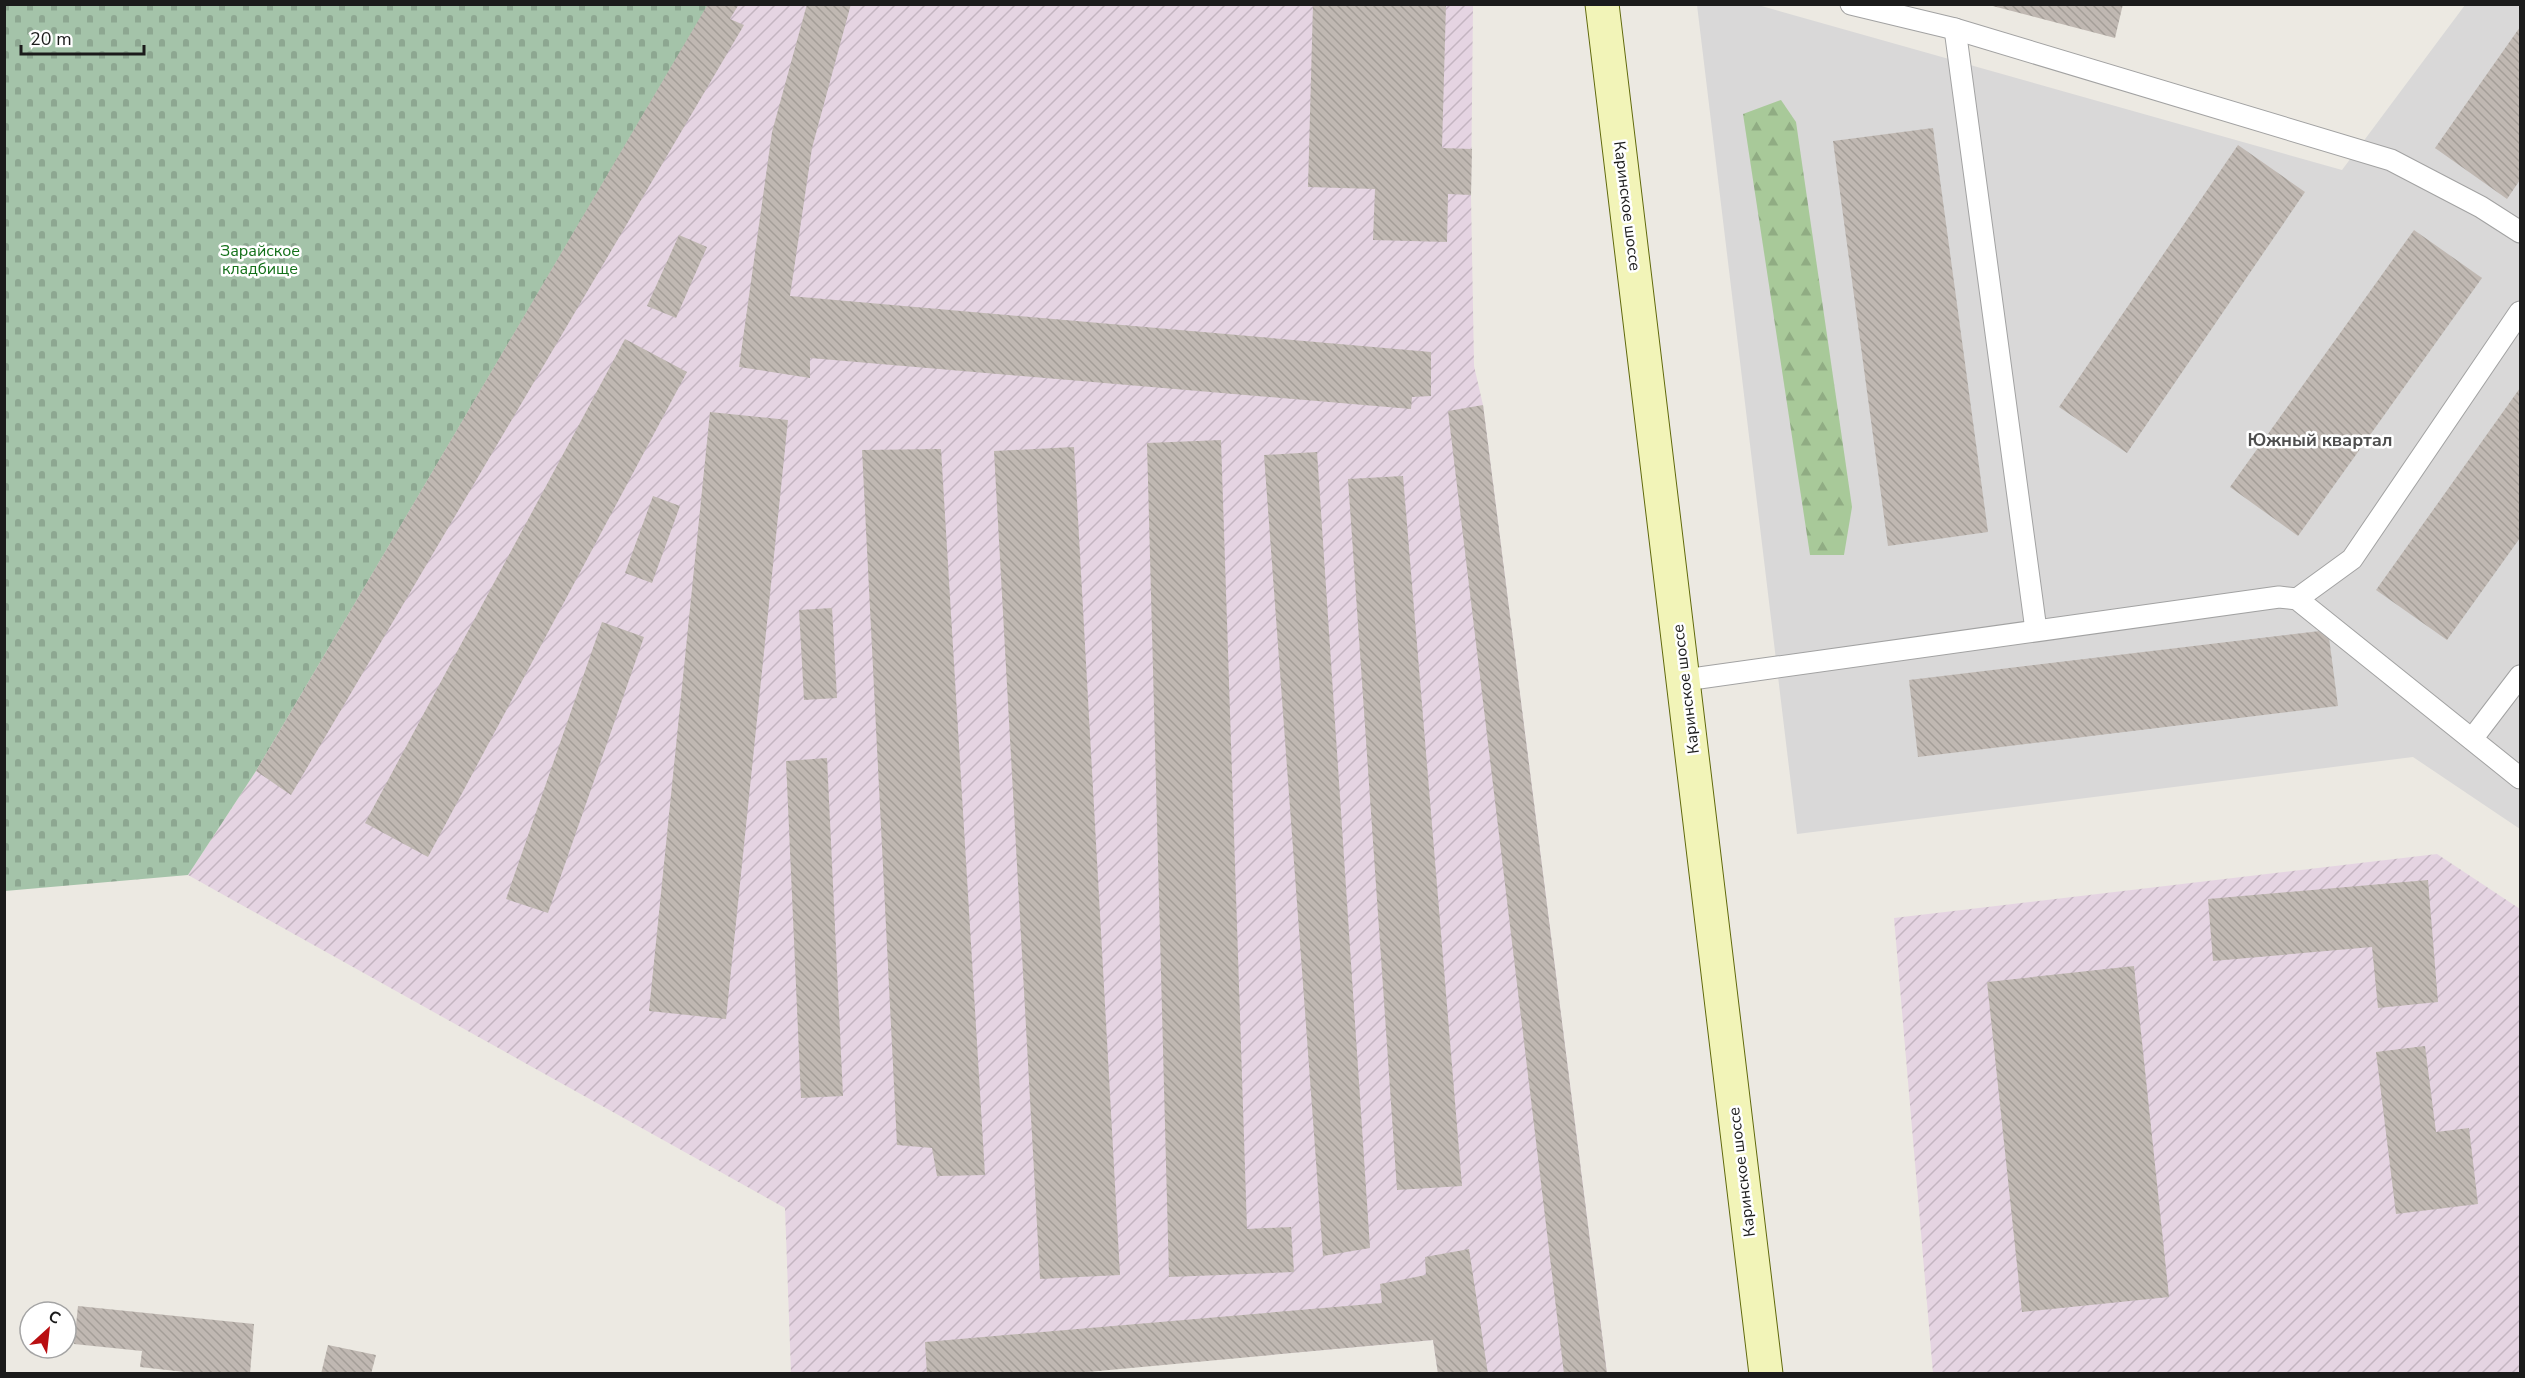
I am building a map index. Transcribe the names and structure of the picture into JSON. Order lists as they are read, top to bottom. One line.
{"streets":{"main road":["Каринское шоссе"]},"districts":["Южный квартал"],"parks":["Зарайское кладбище"],"scale_bar":"20 m","north":"top right"}
